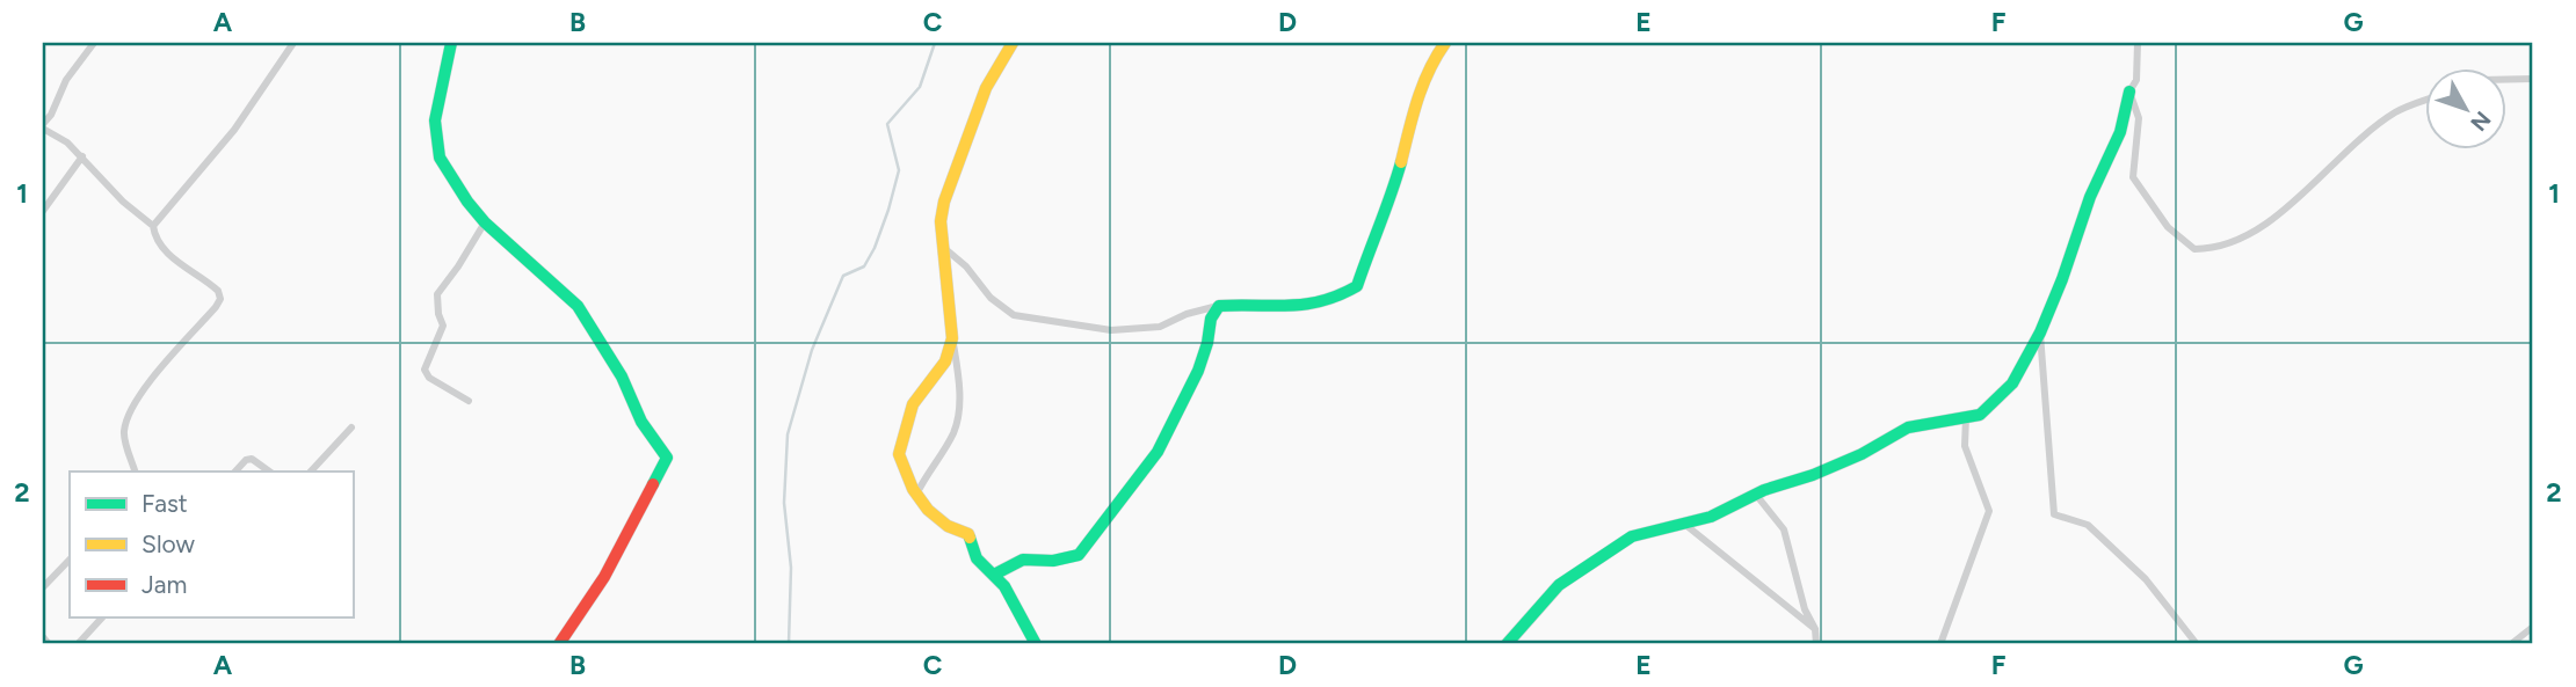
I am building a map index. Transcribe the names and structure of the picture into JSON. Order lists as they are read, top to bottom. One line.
{"legend":["Fast","Slow","Jam"],"north":"bottom right","grid":{"columns":["A","B","C","D","E","F","G"],"rows":["1","2"]}}
